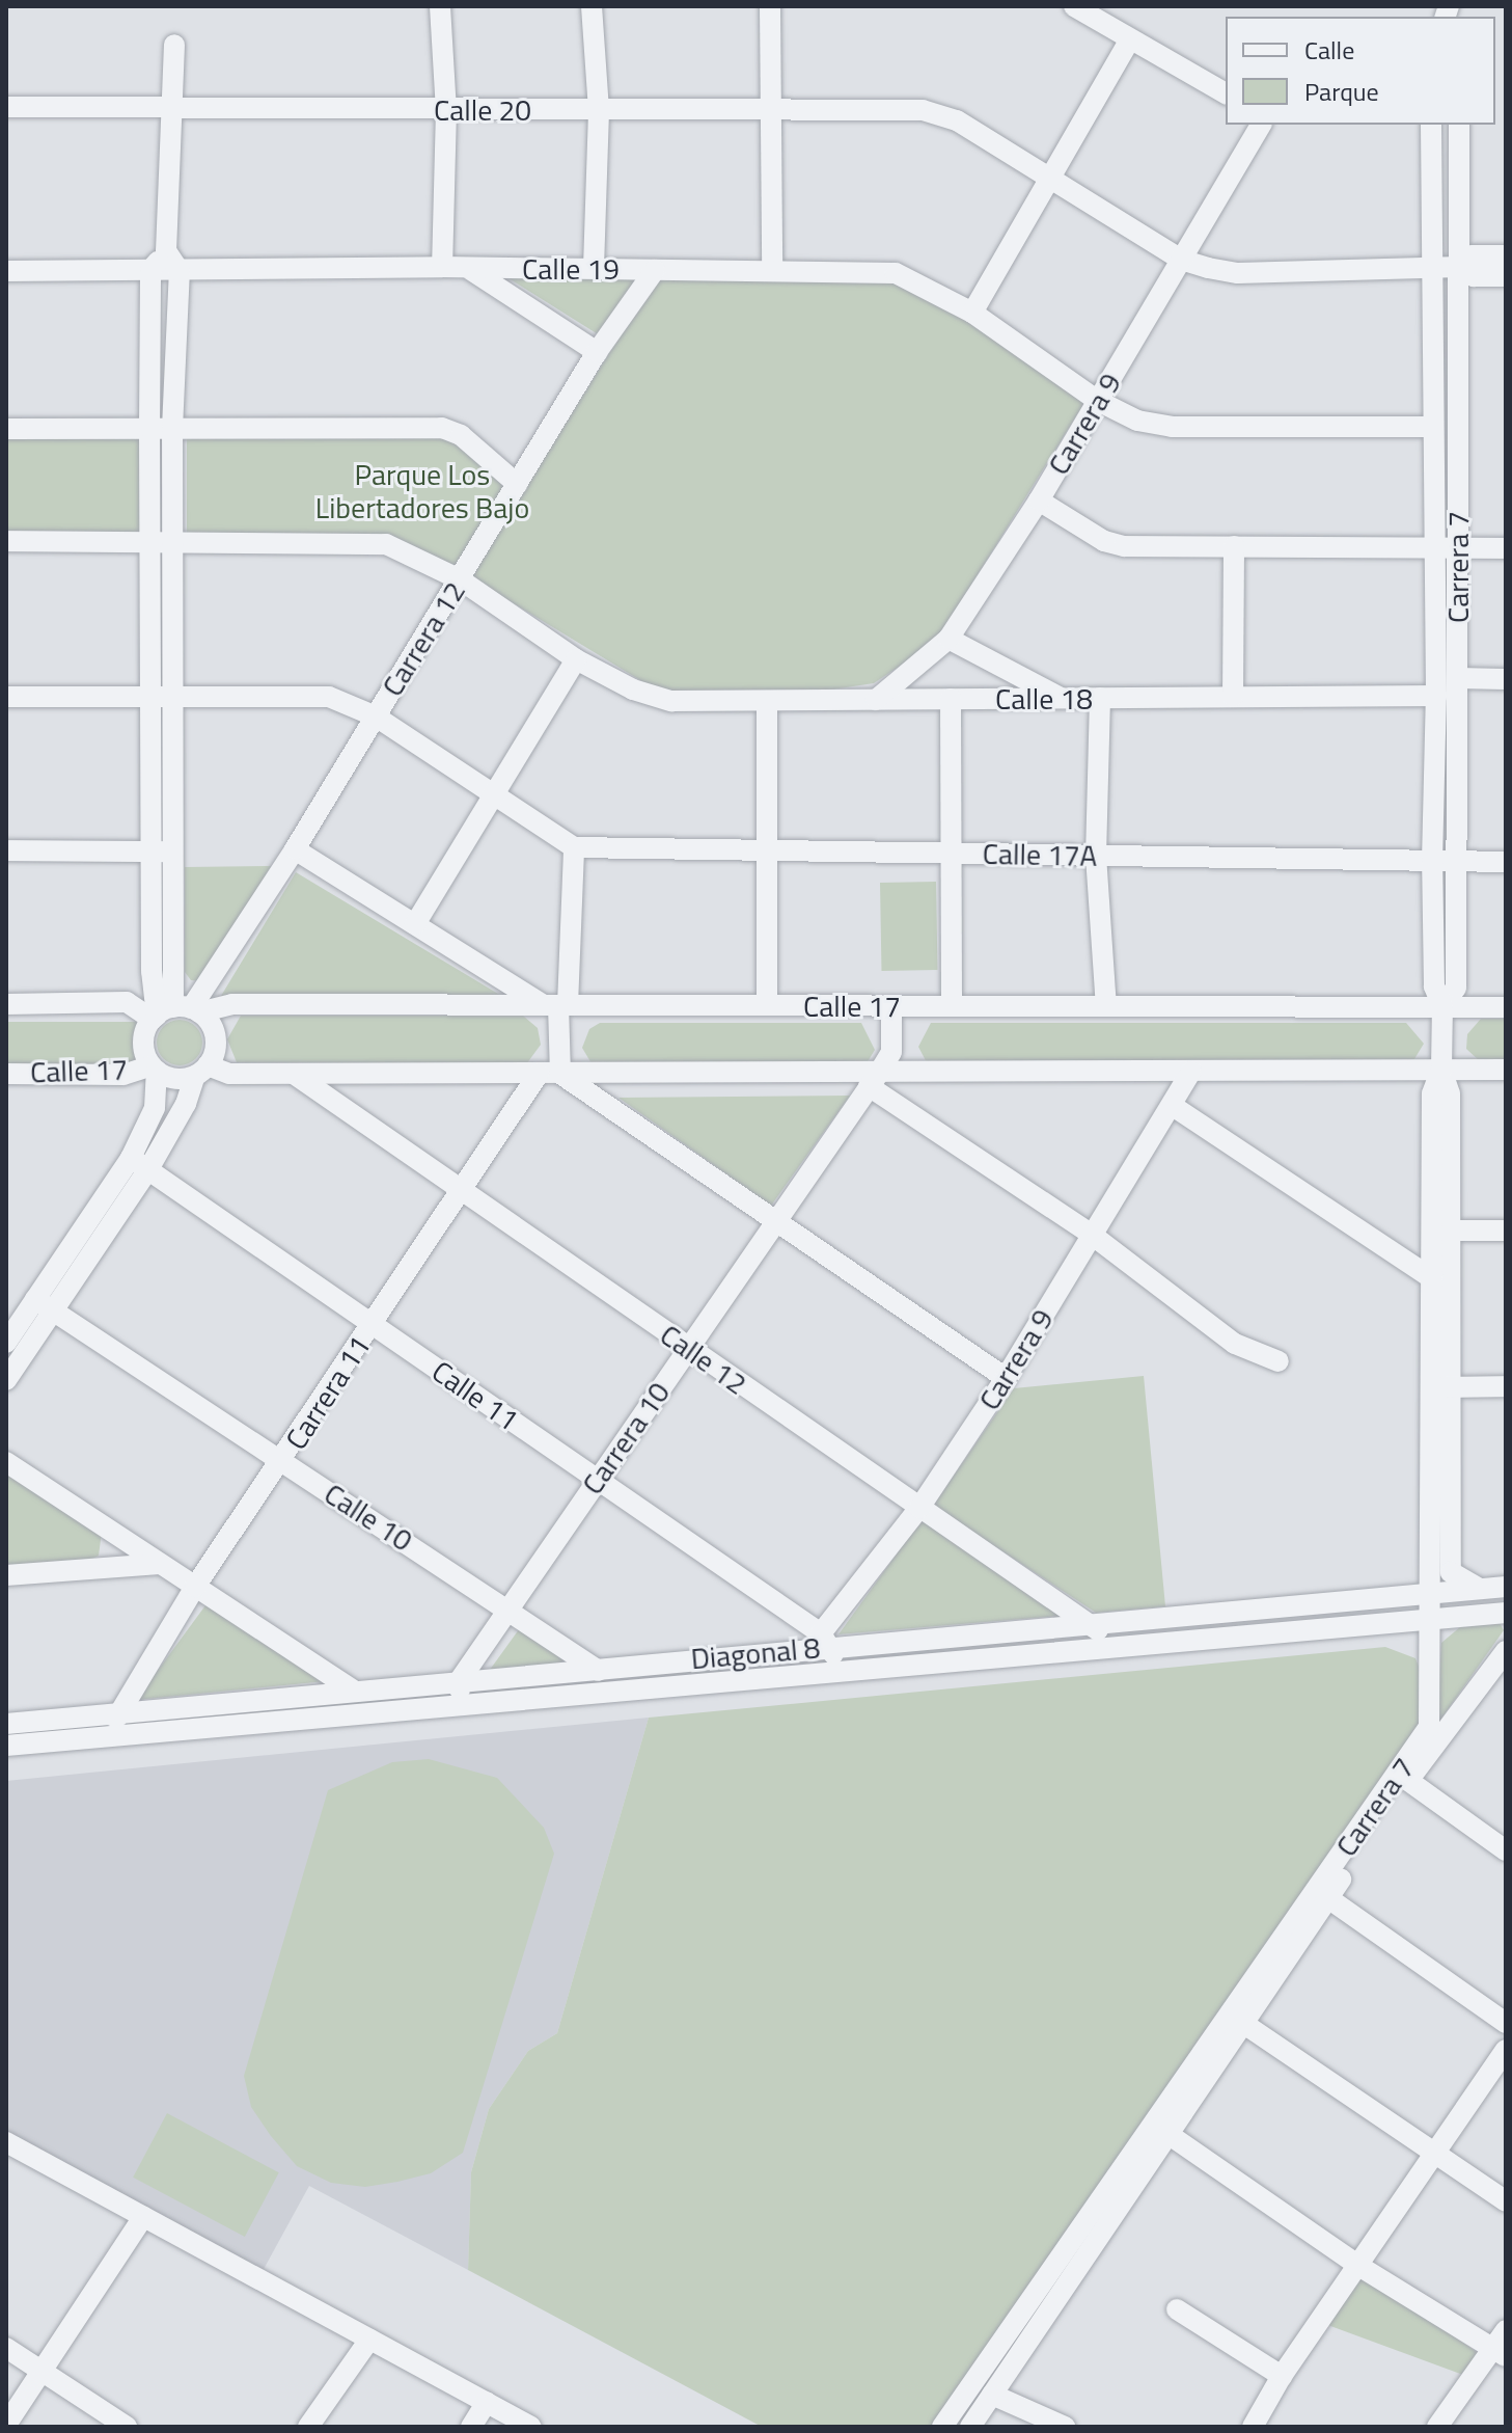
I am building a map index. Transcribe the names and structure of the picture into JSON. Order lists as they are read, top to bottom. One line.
{"streets":{"street":["Calle 20","Calle 19","Carrera 9","Carrera 7","Carrera 12","Calle 18","Calle 17A","Calle 17","Calle 12","Carrera 11","Calle 11","Carrera 10","Calle 10","Diagonal 8"]},"crossings":[["Calle 20","Carrera 9"],["Calle 19","Carrera 9"],["Calle 19","Carrera 7"],["Calle 19","Carrera 12"],["Carrera 9","Calle 18"],["Carrera 9","Calle 12"],["Carrera 9","Calle 11"],["Carrera 9","Diagonal 8"],["Carrera 7","Calle 18"],["Carrera 7","Calle 17A"],["Carrera 7","Calle 17"],["Carrera 7","Diagonal 8"],["Carrera 12","Calle 17"],["Calle 17","Carrera 10"],["Calle 12","Carrera 11"],["Calle 12","Carrera 10"],["Calle 12","Diagonal 8"],["Carrera 11","Calle 11"],["Carrera 11","Calle 10"],["Carrera 11","Diagonal 8"],["Calle 11","Carrera 10"],["Calle 11","Diagonal 8"],["Carrera 10","Calle 10"],["Carrera 10","Diagonal 8"],["Calle 10","Diagonal 8"]],"parks":["Parque Los Libertadores Bajo"],"legend":["Calle","Parque"]}
